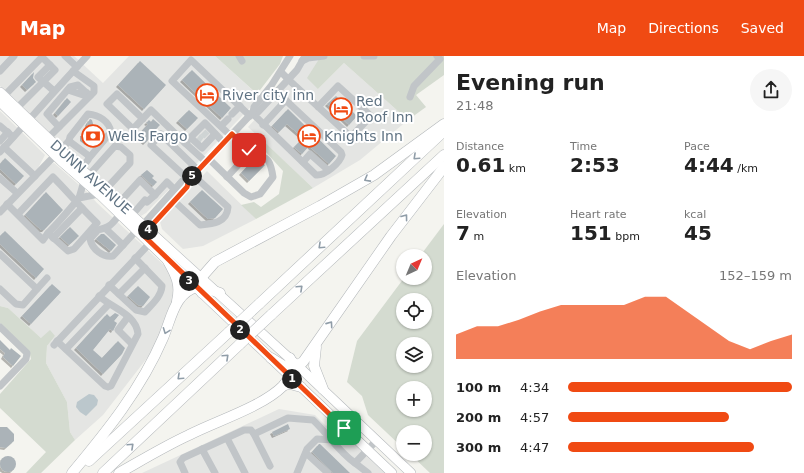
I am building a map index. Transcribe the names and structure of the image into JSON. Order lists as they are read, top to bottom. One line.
{"streets":{"main road":["DUNN AVENUE"]},"places":{"hotel":["River city inn","Red Roof Inn","Knights Inn"],"bank":["Wells Fargo"]},"north":"top right","page":{"header":"Map","nav":["Map","Directions","Saved"],"heading":["Evening run","21:48"],"stats":[["Distance","0.61 km"],["Time","2:53"],["Pace","4:44 /km"],["Elevation","7 m"],["Heart rate","151 bpm"],["kcal","45"]],"pins":["5","4","3","2","1"],"map_buttons":["+","−"],"chart":["Elevation","152–159 m"],"list":[{"name":"100 m","note":"4:34"},{"name":"200 m","note":"4:57"},{"name":"300 m","note":"4:47"}]}}
